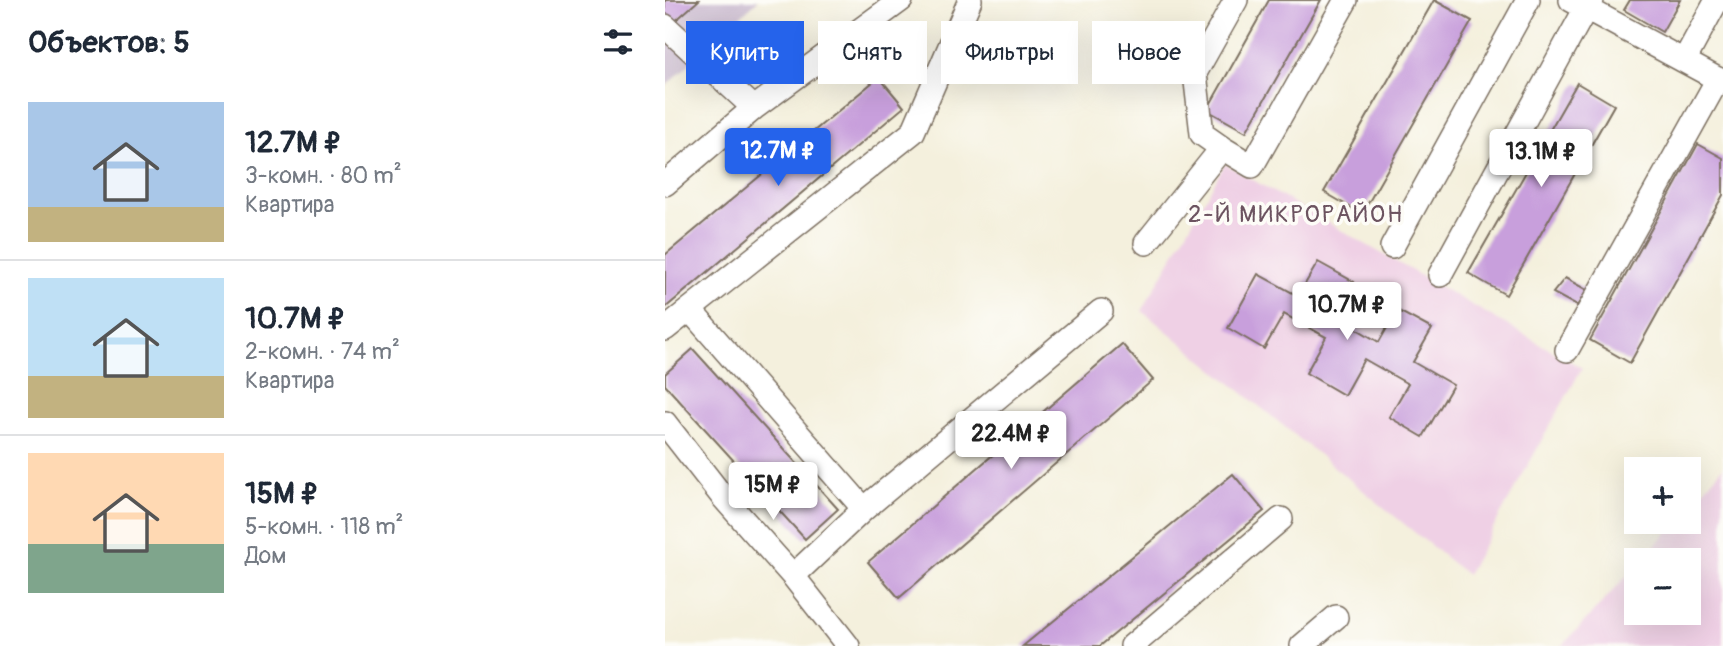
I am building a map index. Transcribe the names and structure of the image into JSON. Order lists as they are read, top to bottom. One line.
{"districts":["2-Й МИКРОРАЙОН"],"page":{"heading":"Объектов: 5","chip":["Купить","Снять","Фильтры","Новое"],"list":[{"name":"12.7M ₽","note":"3-комн. · 80 m² · Квартира"},{"name":"10.7M ₽","note":"2-комн. · 74 m² · Квартира"},{"name":"15M ₽","note":"5-комн. · 118 m² · Дом"}],"price":["12.7M ₽","13.1M ₽","10.7M ₽","22.4M ₽","15M ₽"],"map_buttons":["+","−"]}}
